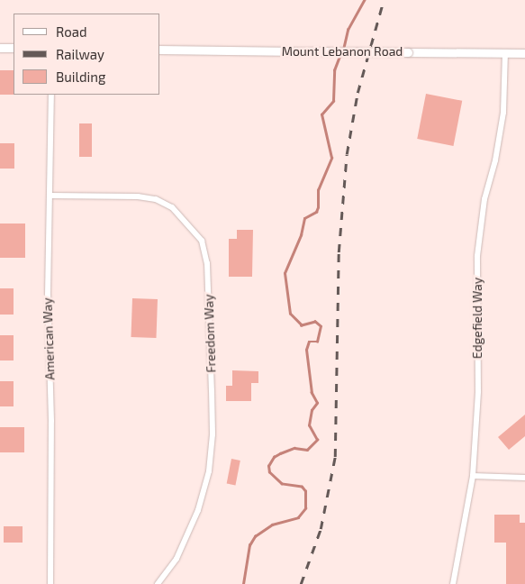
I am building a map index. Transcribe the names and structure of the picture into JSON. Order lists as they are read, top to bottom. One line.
{"streets":{"street":["Mount Lebanon Road","Edgefield Way","Freedom Way","American Way"]},"crossings":[["Mount Lebanon Road","Edgefield Way"],["Freedom Way","American Way"]],"legend":["Road","Railway","Building"]}
